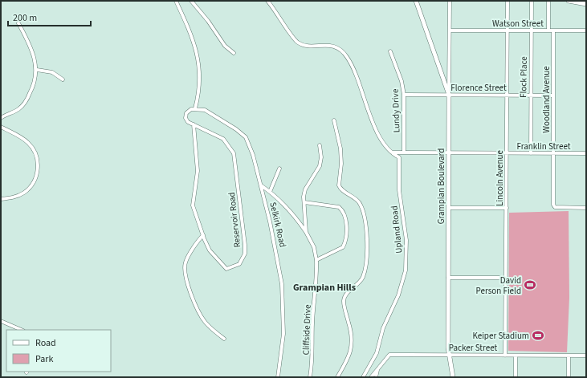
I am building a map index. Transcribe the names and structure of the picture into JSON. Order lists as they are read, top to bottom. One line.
{"streets":{"street":["Watson Street","Flock Place","Florence Street","Woodland Avenue","Lundy Drive","Franklin Street","Lincoln Avenue","Grampian Boulevard","Reservoir Road","Selkirk Road","Upland Road","Cliffside Drive","Packer Street"]},"crossings":[["Watson Street","Flock Place"],["Watson Street","Woodland Avenue"],["Watson Street","Lincoln Avenue"],["Flock Place","Florence Street"],["Flock Place","Franklin Street"],["Florence Street","Woodland Avenue"],["Florence Street","Lundy Drive"],["Florence Street","Lincoln Avenue"],["Florence Street","Grampian Boulevard"],["Woodland Avenue","Franklin Street"],["Lundy Drive","Franklin Street"],["Franklin Street","Lincoln Avenue"],["Franklin Street","Grampian Boulevard"],["Lincoln Avenue","Packer Street"],["Grampian Boulevard","Packer Street"],["Reservoir Road","Selkirk Road"]],"districts":["Grampian Hills"],"places":{"sports":["David Person Field","Keiper Stadium"]},"legend":["Road","Park"],"scale_bar":"200 m"}
